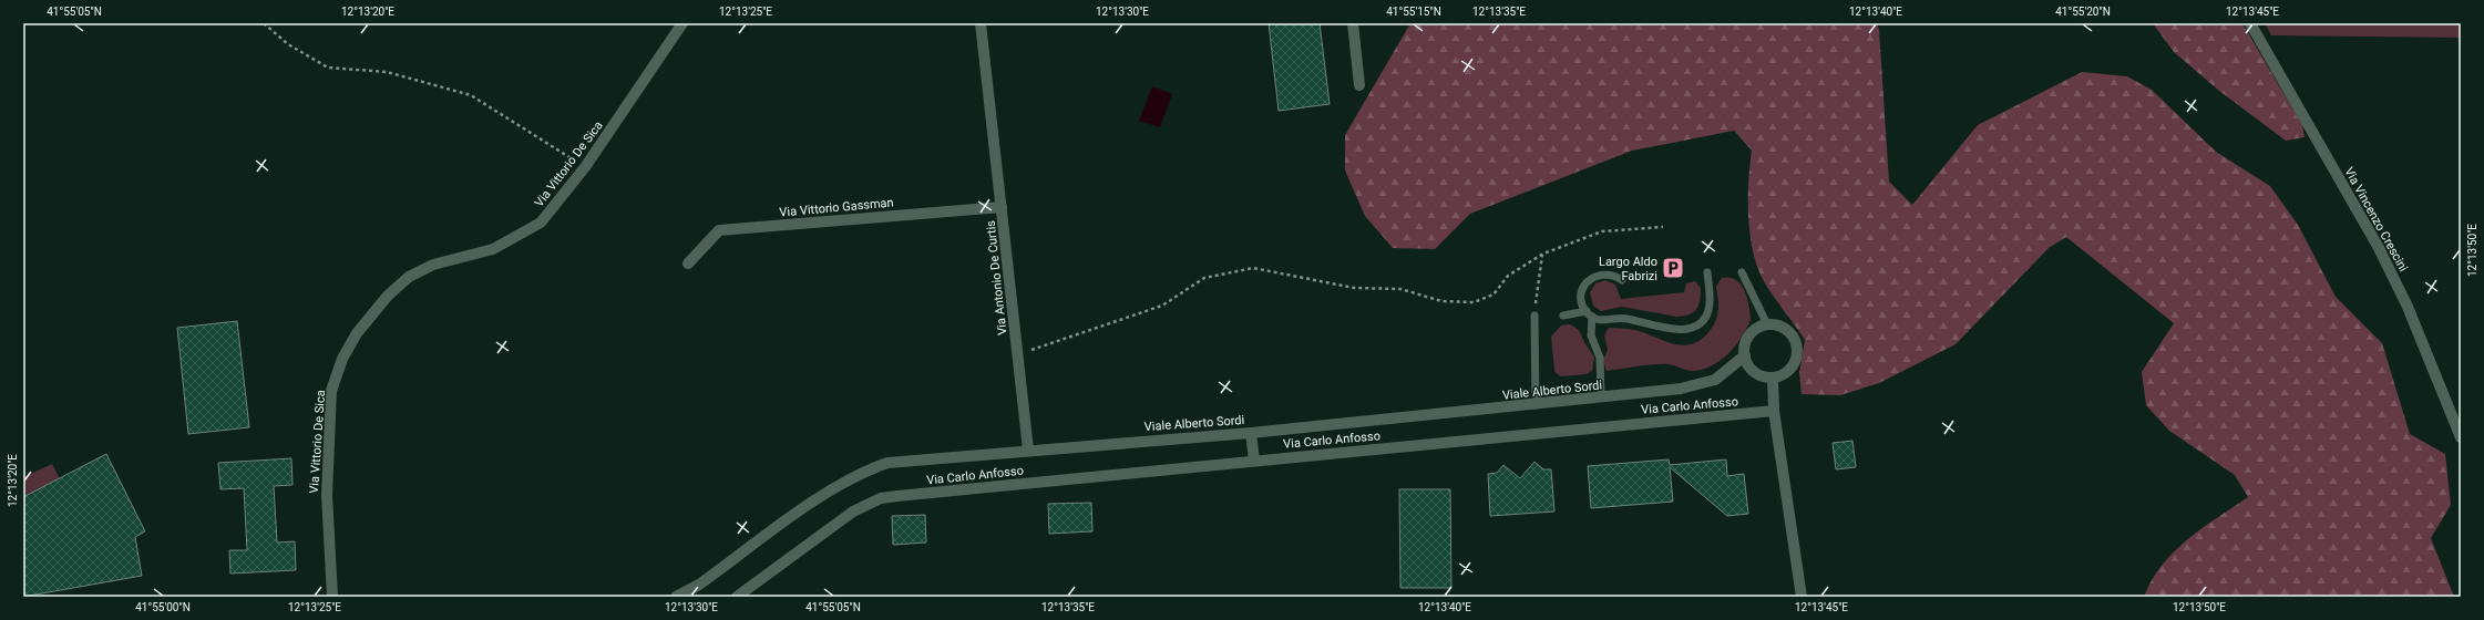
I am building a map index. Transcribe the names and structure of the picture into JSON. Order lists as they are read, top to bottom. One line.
{"streets":{"street":["Via Vittorio De Sica","Via Vittorio Gassman","Via Vincenzo Crescini","Via Antonio De Curtis","Viale Alberto Sordi","Via Carlo Anfosso"]},"crossings":[["Via Vittorio Gassman","Via Antonio De Curtis"],["Via Antonio De Curtis","Viale Alberto Sordi"]],"places":{"parking":["Largo Aldo Fabrizi"]},"coordinates":["41°55'05\"N","12°13'20\"E","12°13'25\"E","12°13'30\"E","41°55'15\"N","12°13'35\"E","12°13'40\"E","41°55'20\"N","12°13'45\"E","12°13'50\"E","41°55'00\"N"]}
